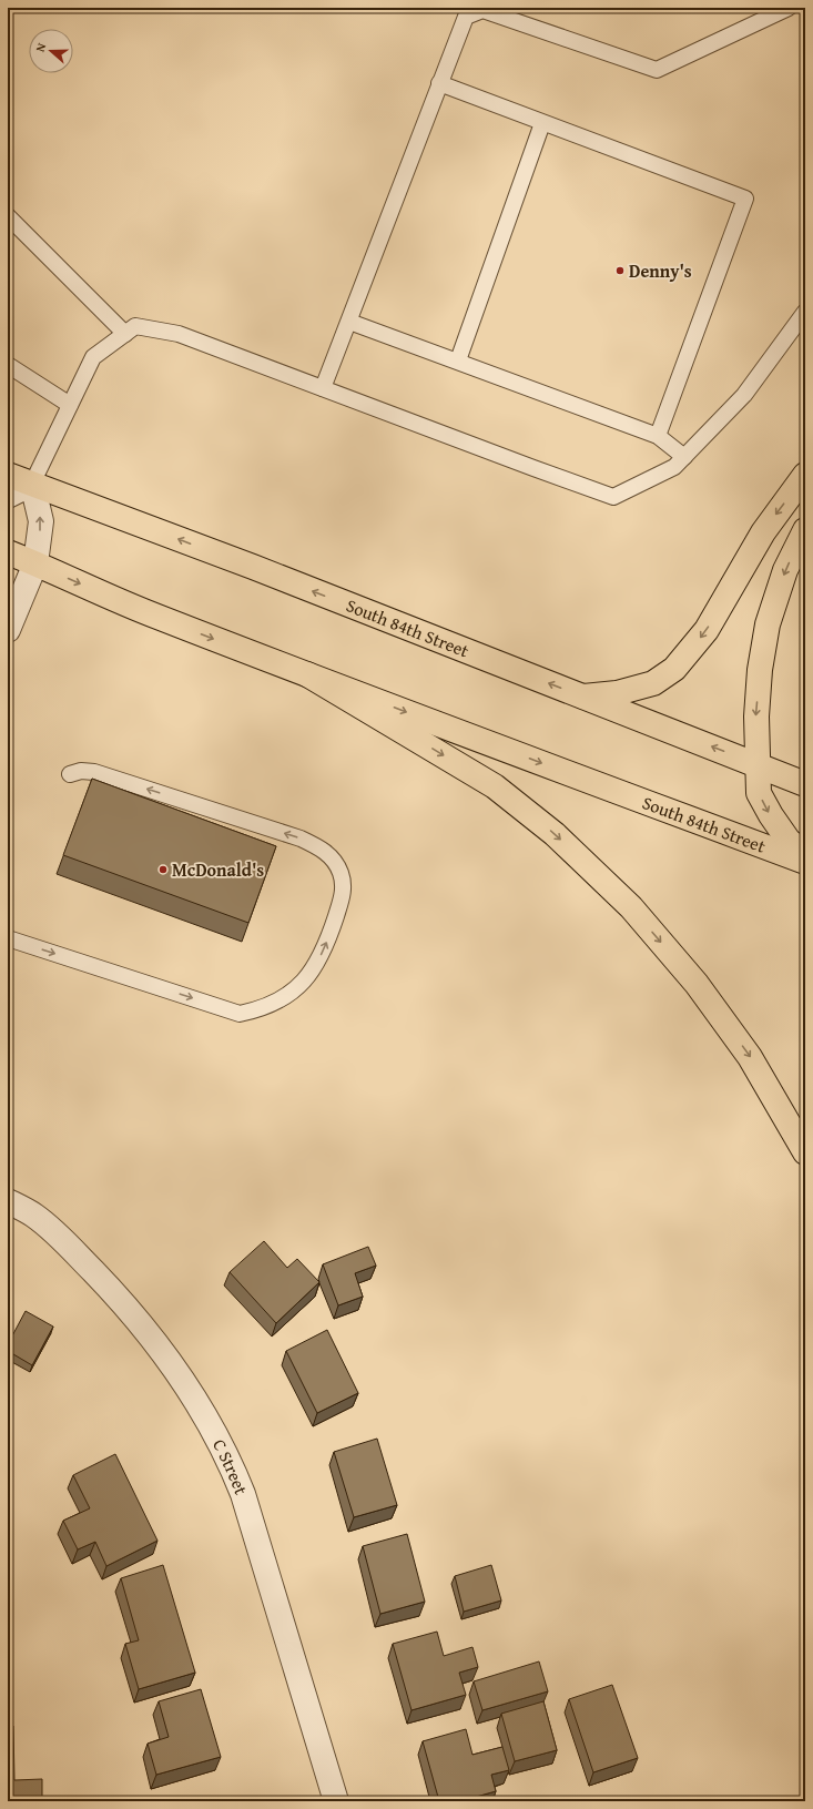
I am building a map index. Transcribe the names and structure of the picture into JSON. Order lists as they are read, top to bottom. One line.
{"streets":{"main road":["South 84th Street"],"street":["C Street"]},"places":["Denny's","McDonald's"],"north":"left"}
